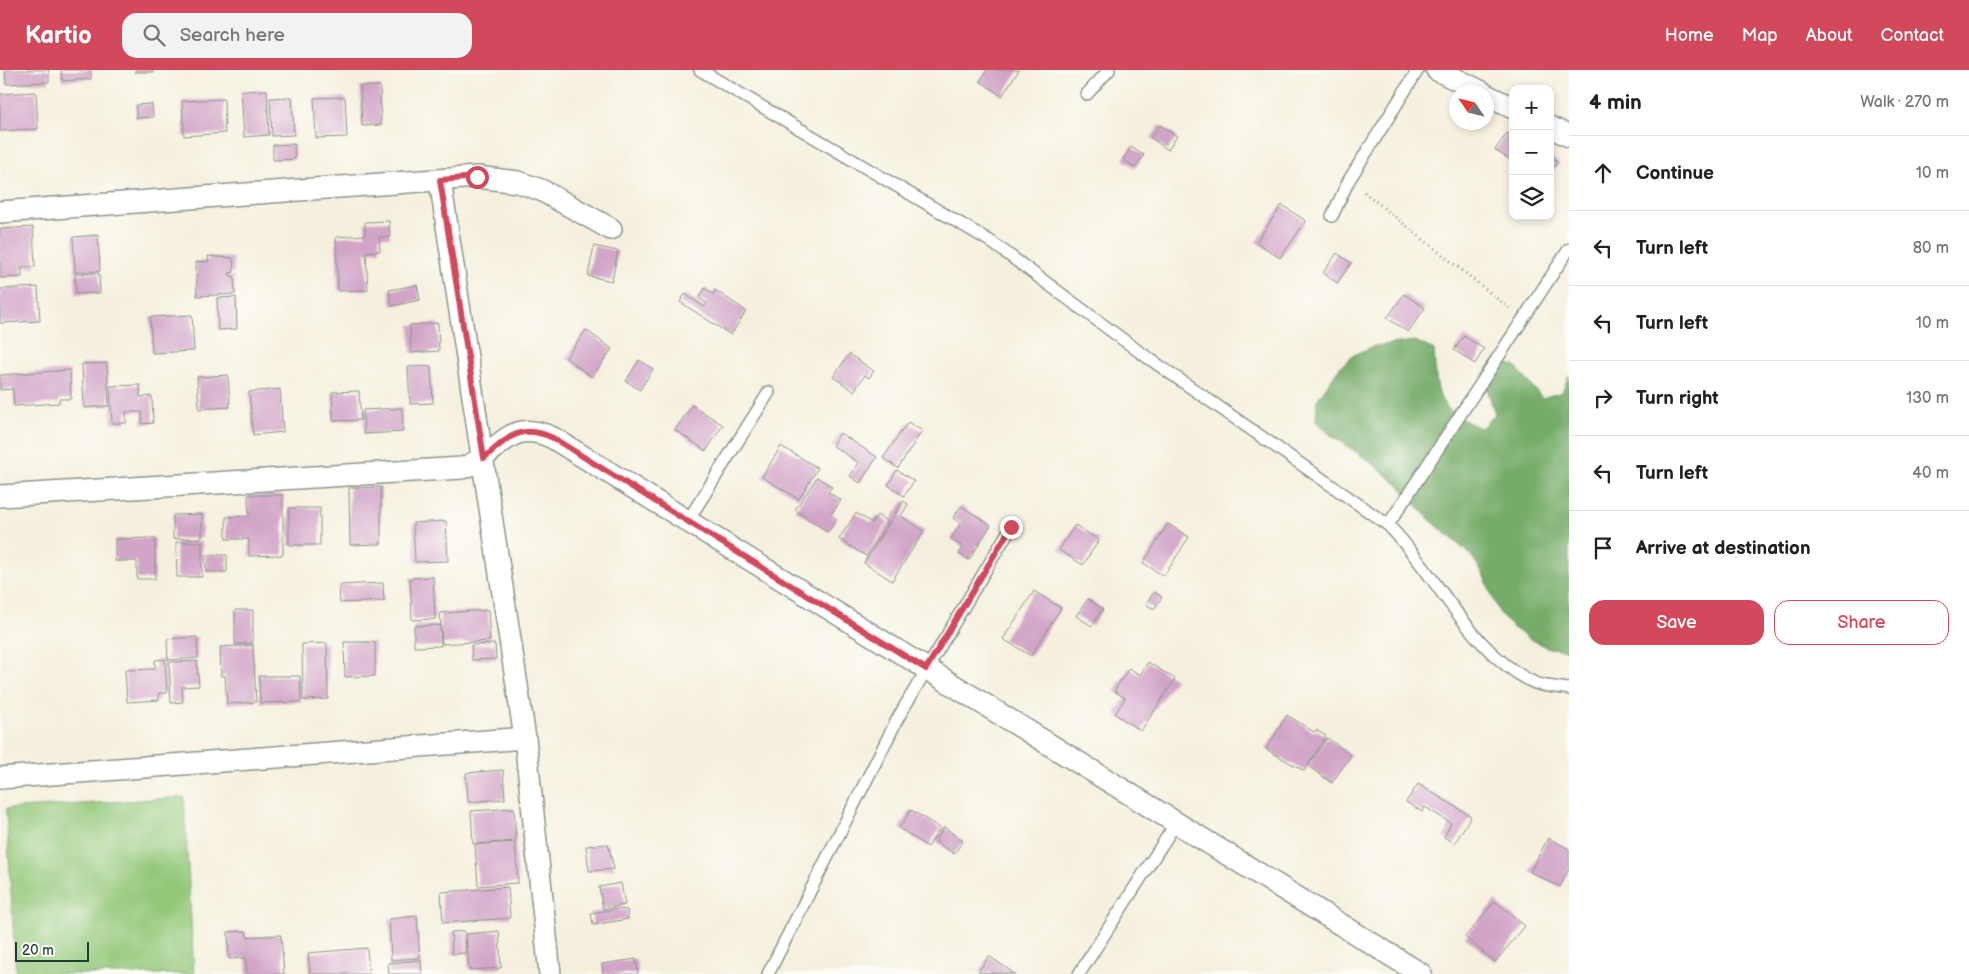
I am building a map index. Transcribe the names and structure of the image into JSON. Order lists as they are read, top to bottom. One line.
{"scale_bar":"20 m","north":"top left","page":{"header":"Kartio","search":"Search here","nav":["Home","Map","About","Contact"],"heading":["4 min","Walk · 270 m"],"map_buttons":["+","−"],"list":[["Continue","10 m"],["Turn left","80 m"],["Turn left","10 m"],["Turn right","130 m"],["Turn left","40 m"],"Arrive at destination"],"buttons":["Save","Share"],"scale":"20 m"}}
